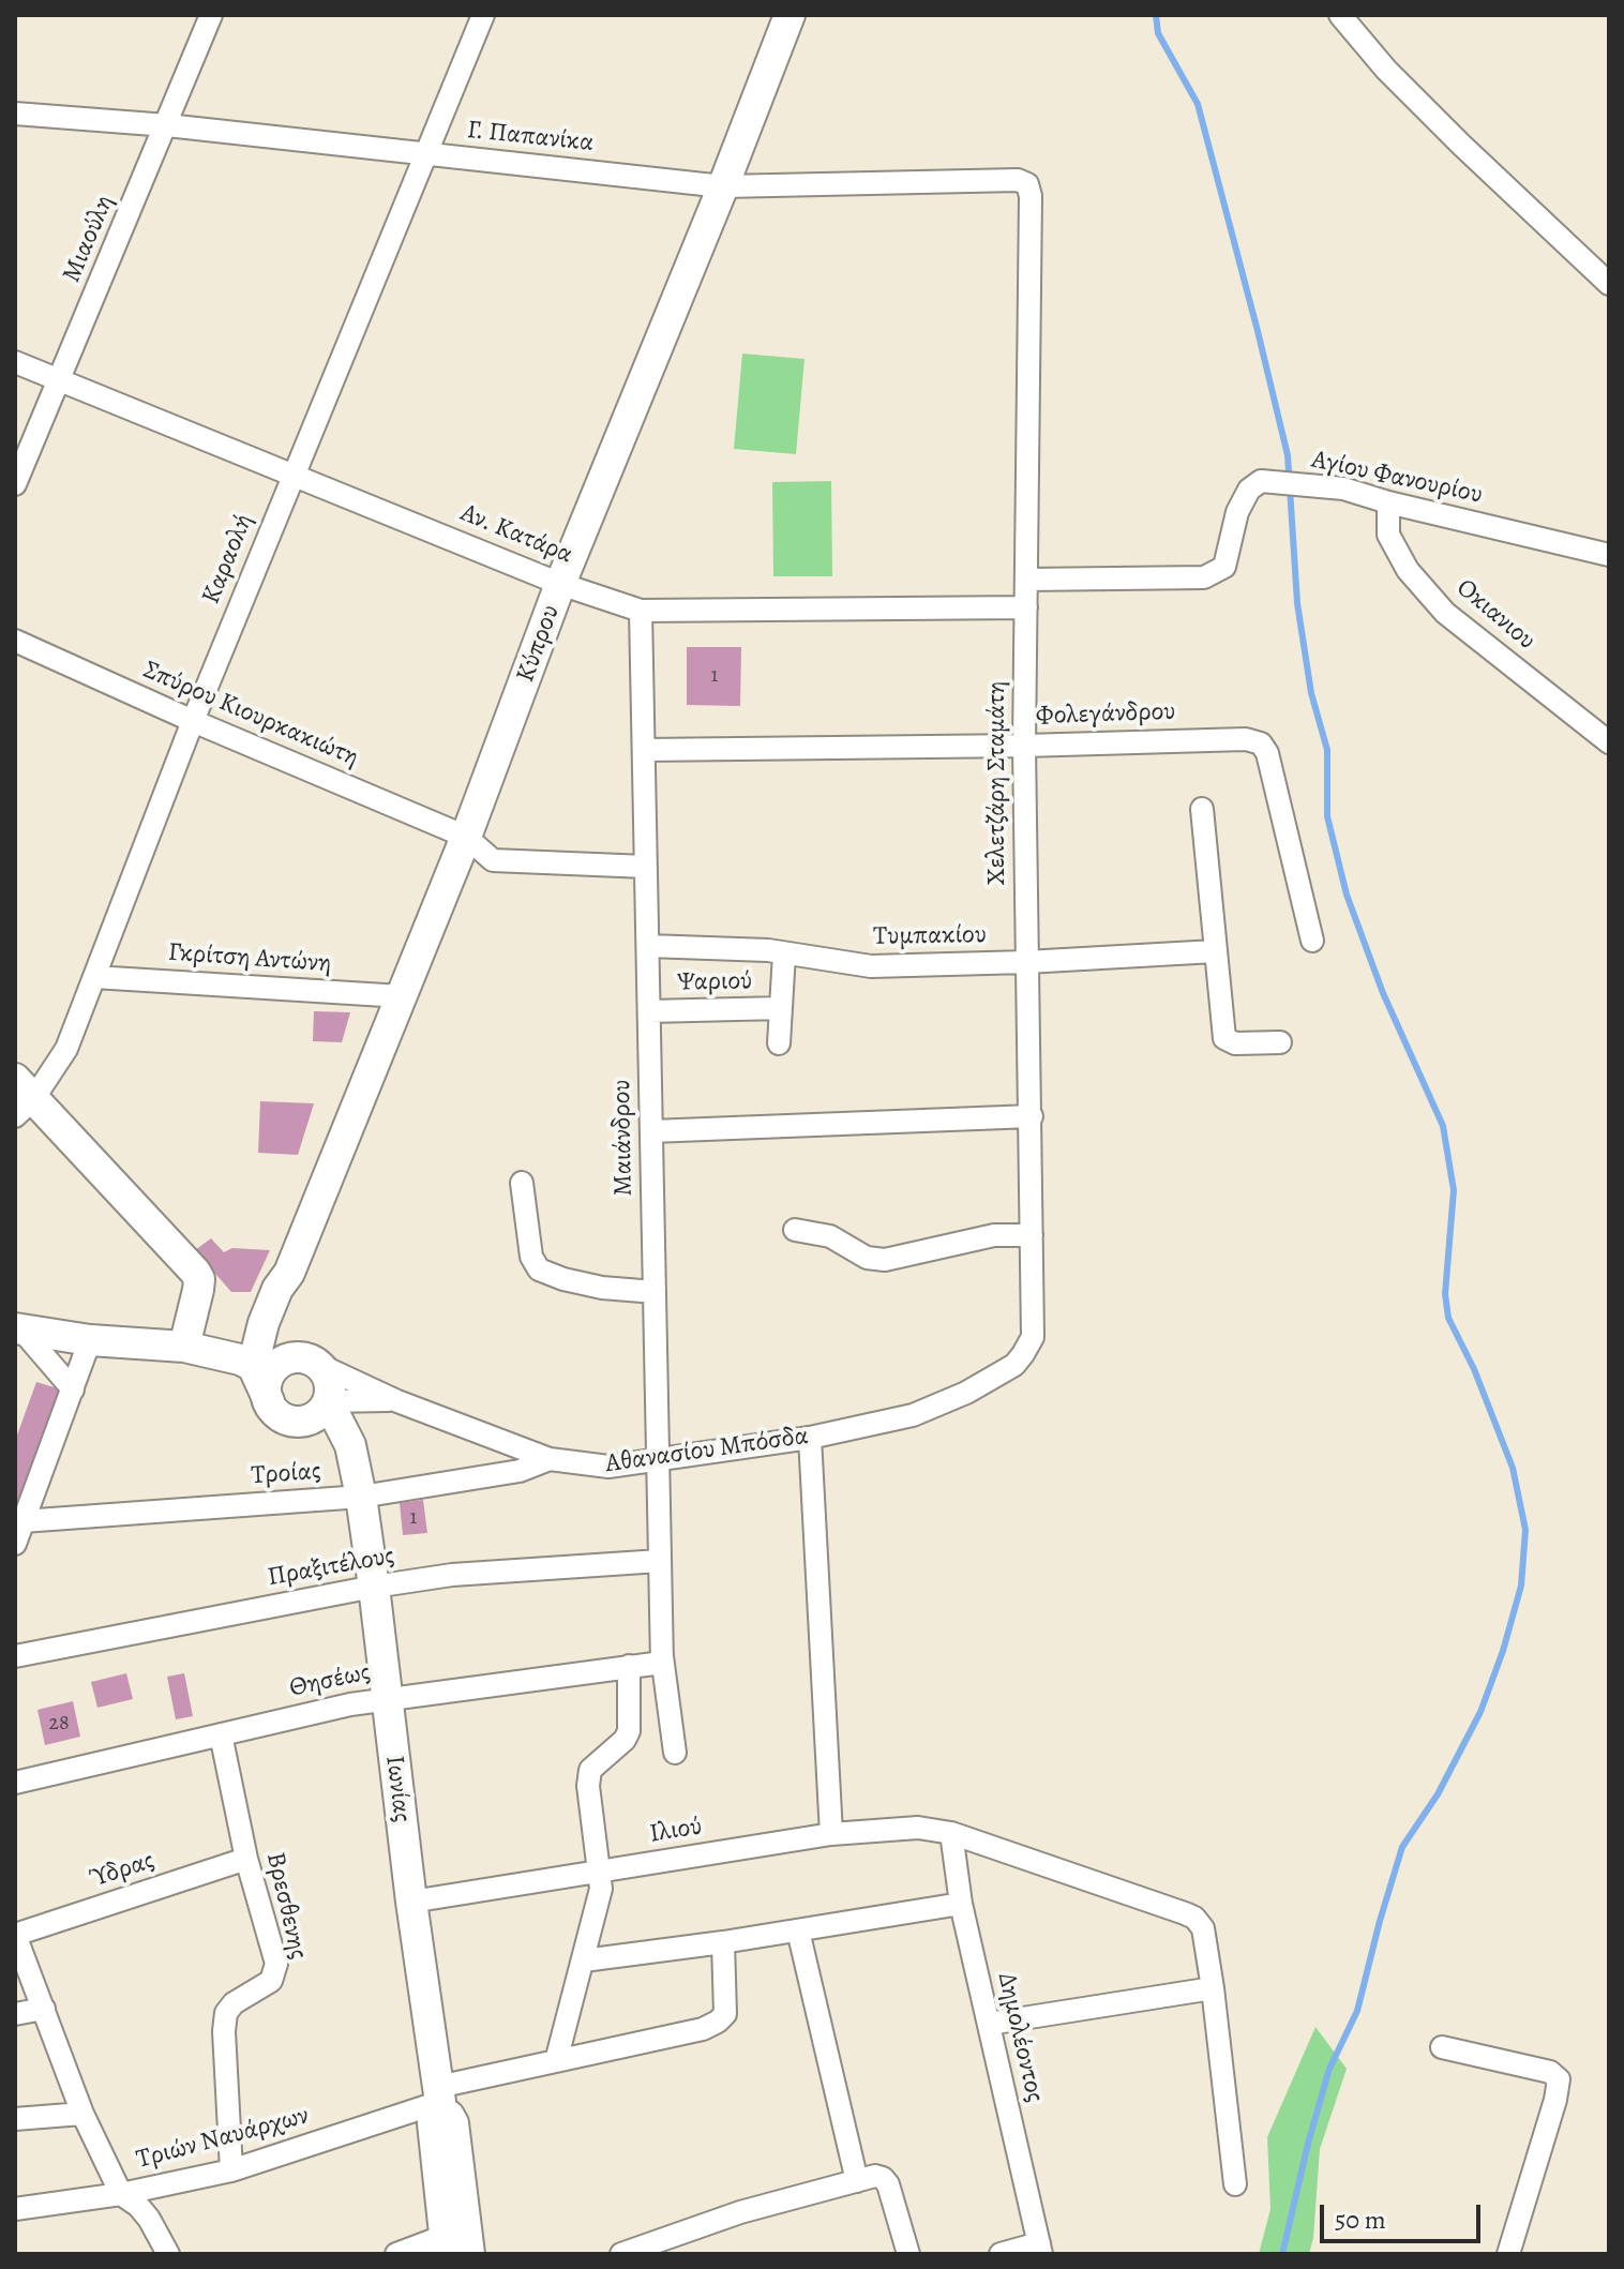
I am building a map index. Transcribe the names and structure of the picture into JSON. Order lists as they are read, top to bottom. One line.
{"streets":{"street":["Γ. Παπανίκα","Μιαούλη","Αγίου Φανουρίου","Αν. Κατάρα","Καραολή","Οκιανιου","Κύπρου","Σπύρου Κιουρκακιώτη","Φολεγάνδρου","Χελετζάρη Σταμάτη","Τυμπακίου","Γκρίτση Αντώνη","Ψαριού","Μαιάνδρου","Αθανασίου Μπόσδα","Τροίας","Πραξιτέλους","Θησέως","Ιωνίας","Ιλιού","Ύδρας","Βρεσθενης","Δημολέοντος","Τριών Ναυάρχων"]},"crossings":[["Γ. Παπανίκα","Μιαούλη"],["Γ. Παπανίκα","Καραολή"],["Γ. Παπανίκα","Κύπρου"],["Γ. Παπανίκα","Χελετζάρη Σταμάτη"],["Μιαούλη","Αν. Κατάρα"],["Αγίου Φανουρίου","Οκιανιου"],["Αγίου Φανουρίου","Χελετζάρη Σταμάτη"],["Αν. Κατάρα","Καραολή"],["Αν. Κατάρα","Κύπρου"],["Αν. Κατάρα","Χελετζάρη Σταμάτη"],["Αν. Κατάρα","Μαιάνδρου"],["Καραολή","Σπύρου Κιουρκακιώτη"],["Καραολή","Γκρίτση Αντώνη"],["Κύπρου","Σπύρου Κιουρκακιώτη"],["Κύπρου","Γκρίτση Αντώνη"],["Κύπρου","Αθανασίου Μπόσδα"],["Κύπρου","Ιωνίας"],["Σπύρου Κιουρκακιώτη","Μαιάνδρου"],["Φολεγάνδρου","Χελετζάρη Σταμάτη"],["Φολεγάνδρου","Μαιάνδρου"],["Χελετζάρη Σταμάτη","Τυμπακίου"],["Χελετζάρη Σταμάτη","Αθανασίου Μπόσδα"],["Τυμπακίου","Μαιάνδρου"],["Ψαριού","Μαιάνδρου"],["Μαιάνδρου","Αθανασίου Μπόσδα"],["Μαιάνδρου","Πραξιτέλους"],["Μαιάνδρου","Θησέως"],["Αθανασίου Μπόσδα","Τροίας"],["Αθανασίου Μπόσδα","Ιωνίας"],["Τροίας","Ιωνίας"],["Πραξιτέλους","Ιωνίας"],["Θησέως","Ιωνίας"],["Θησέως","Βρεσθενης"],["Ιωνίας","Ιλιού"],["Ιωνίας","Τριών Ναυάρχων"],["Ιλιού","Δημολέοντος"],["Ύδρας","Βρεσθενης"],["Βρεσθενης","Τριών Ναυάρχων"]],"house_numbers":["1","1","28"],"scale_bar":"50 m"}
